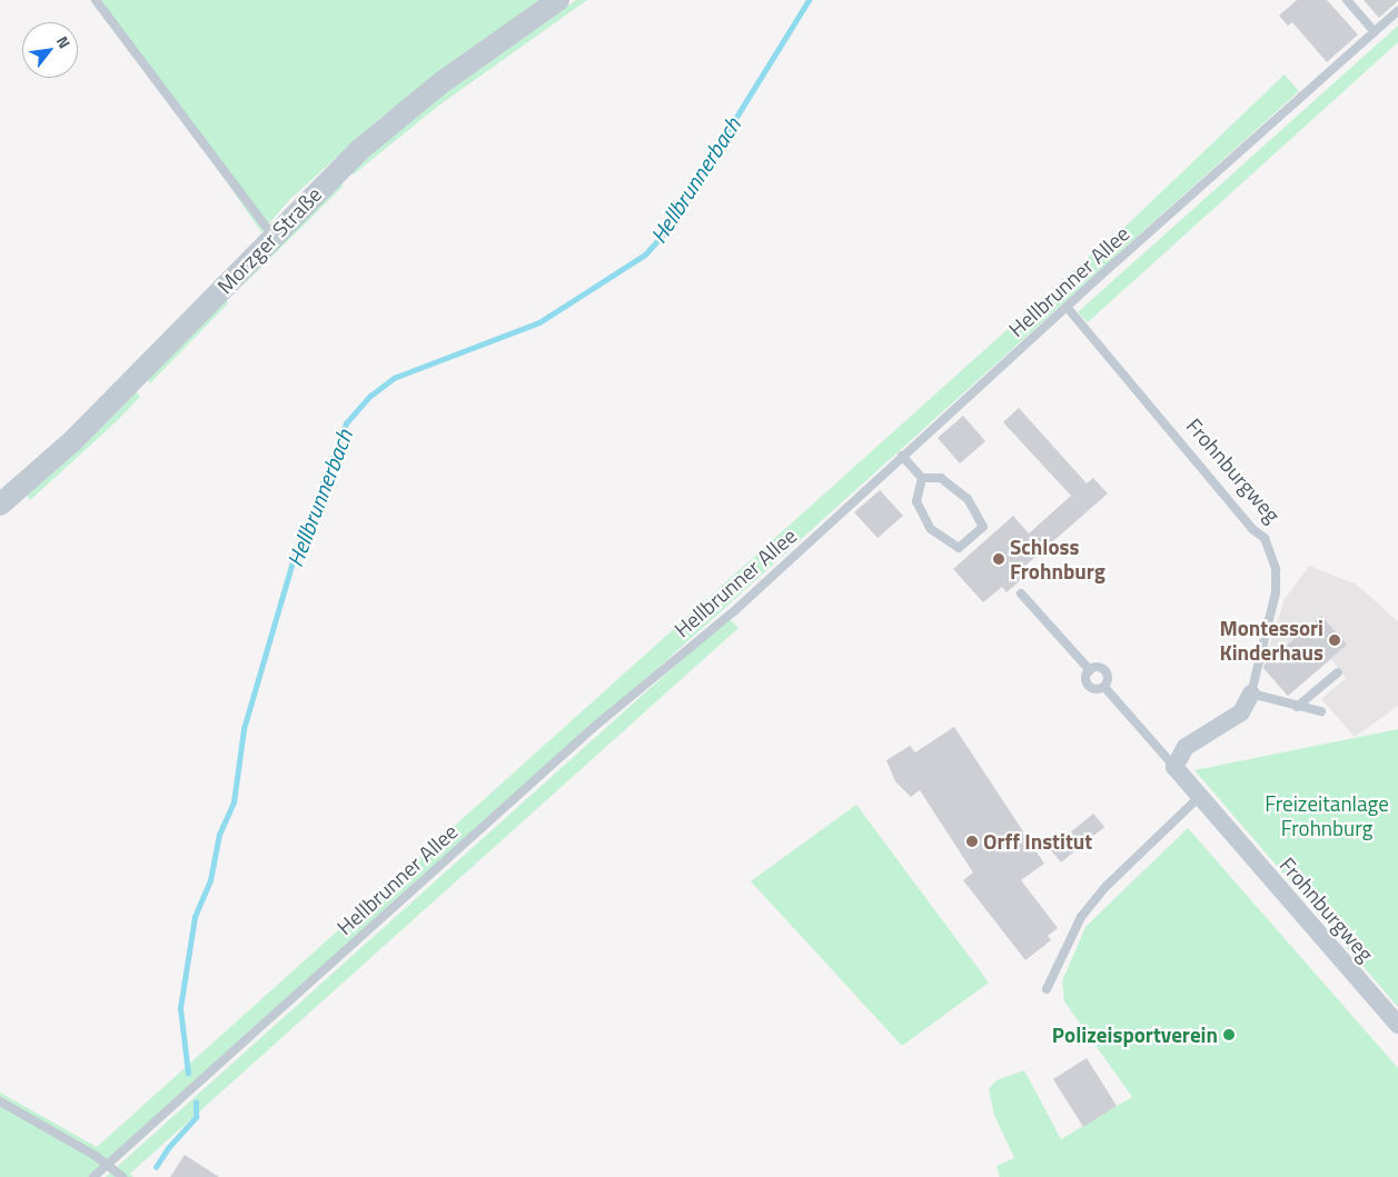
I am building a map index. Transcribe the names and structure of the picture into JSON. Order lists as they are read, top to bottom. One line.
{"streets":{"street":["Morzger Straße","Frohnburgweg"],"lane":["Hellbrunner Allee"]},"crossings":[["Hellbrunner Allee","Frohnburgweg"]],"water":["Hellbrunnerbach"],"parks":["Freizeitanlage Frohnburg"],"places":["Schloss Frohnburg","Montessori Kinderhaus","Orff Institut","Polizeisportverein"],"north":"top right"}
